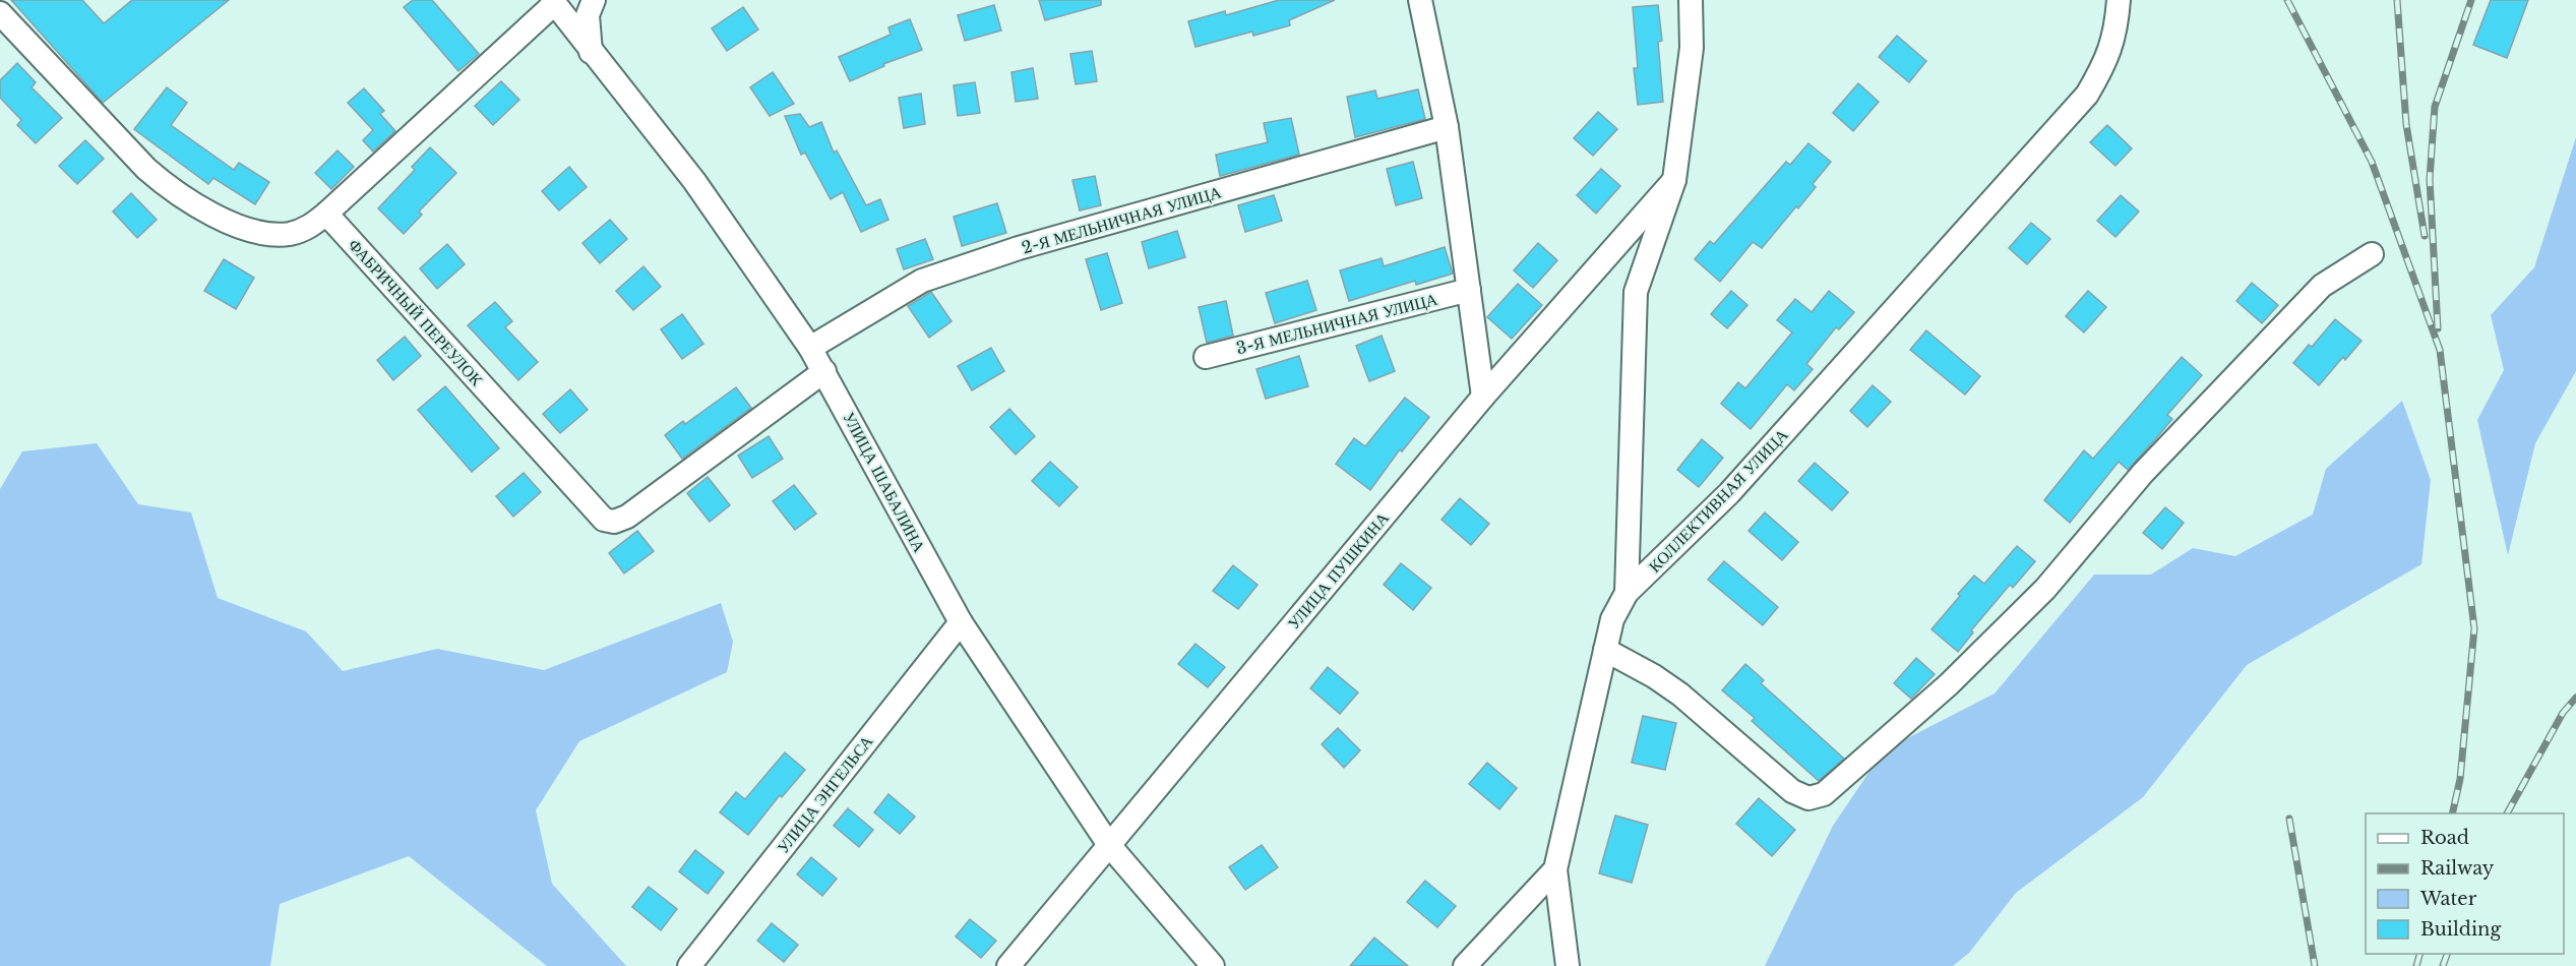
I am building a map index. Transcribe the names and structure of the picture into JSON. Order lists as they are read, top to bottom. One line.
{"streets":{"street":["2-Я МЕЛЬНИЧНАЯ УЛИЦА","ФАБРИЧНЫЙ ПЕРЕУЛОК","3-Я МЕЛЬНИЧНАЯ УЛИЦА","УЛИЦА ШАБАЛИНА","КОЛЛЕКТИВНАЯ УЛИЦА","УЛИЦА ПУШКИНА","УЛИЦА ЭНГЕЛЬСА"]},"crossings":[["2-Я МЕЛЬНИЧНАЯ УЛИЦА","УЛИЦА ШАБАЛИНА"],["ФАБРИЧНЫЙ ПЕРЕУЛОК","УЛИЦА ШАБАЛИНА"],["УЛИЦА ШАБАЛИНА","УЛИЦА ПУШКИНА"],["УЛИЦА ШАБАЛИНА","УЛИЦА ЭНГЕЛЬСА"]],"legend":["Road","Railway","Water","Building"]}
